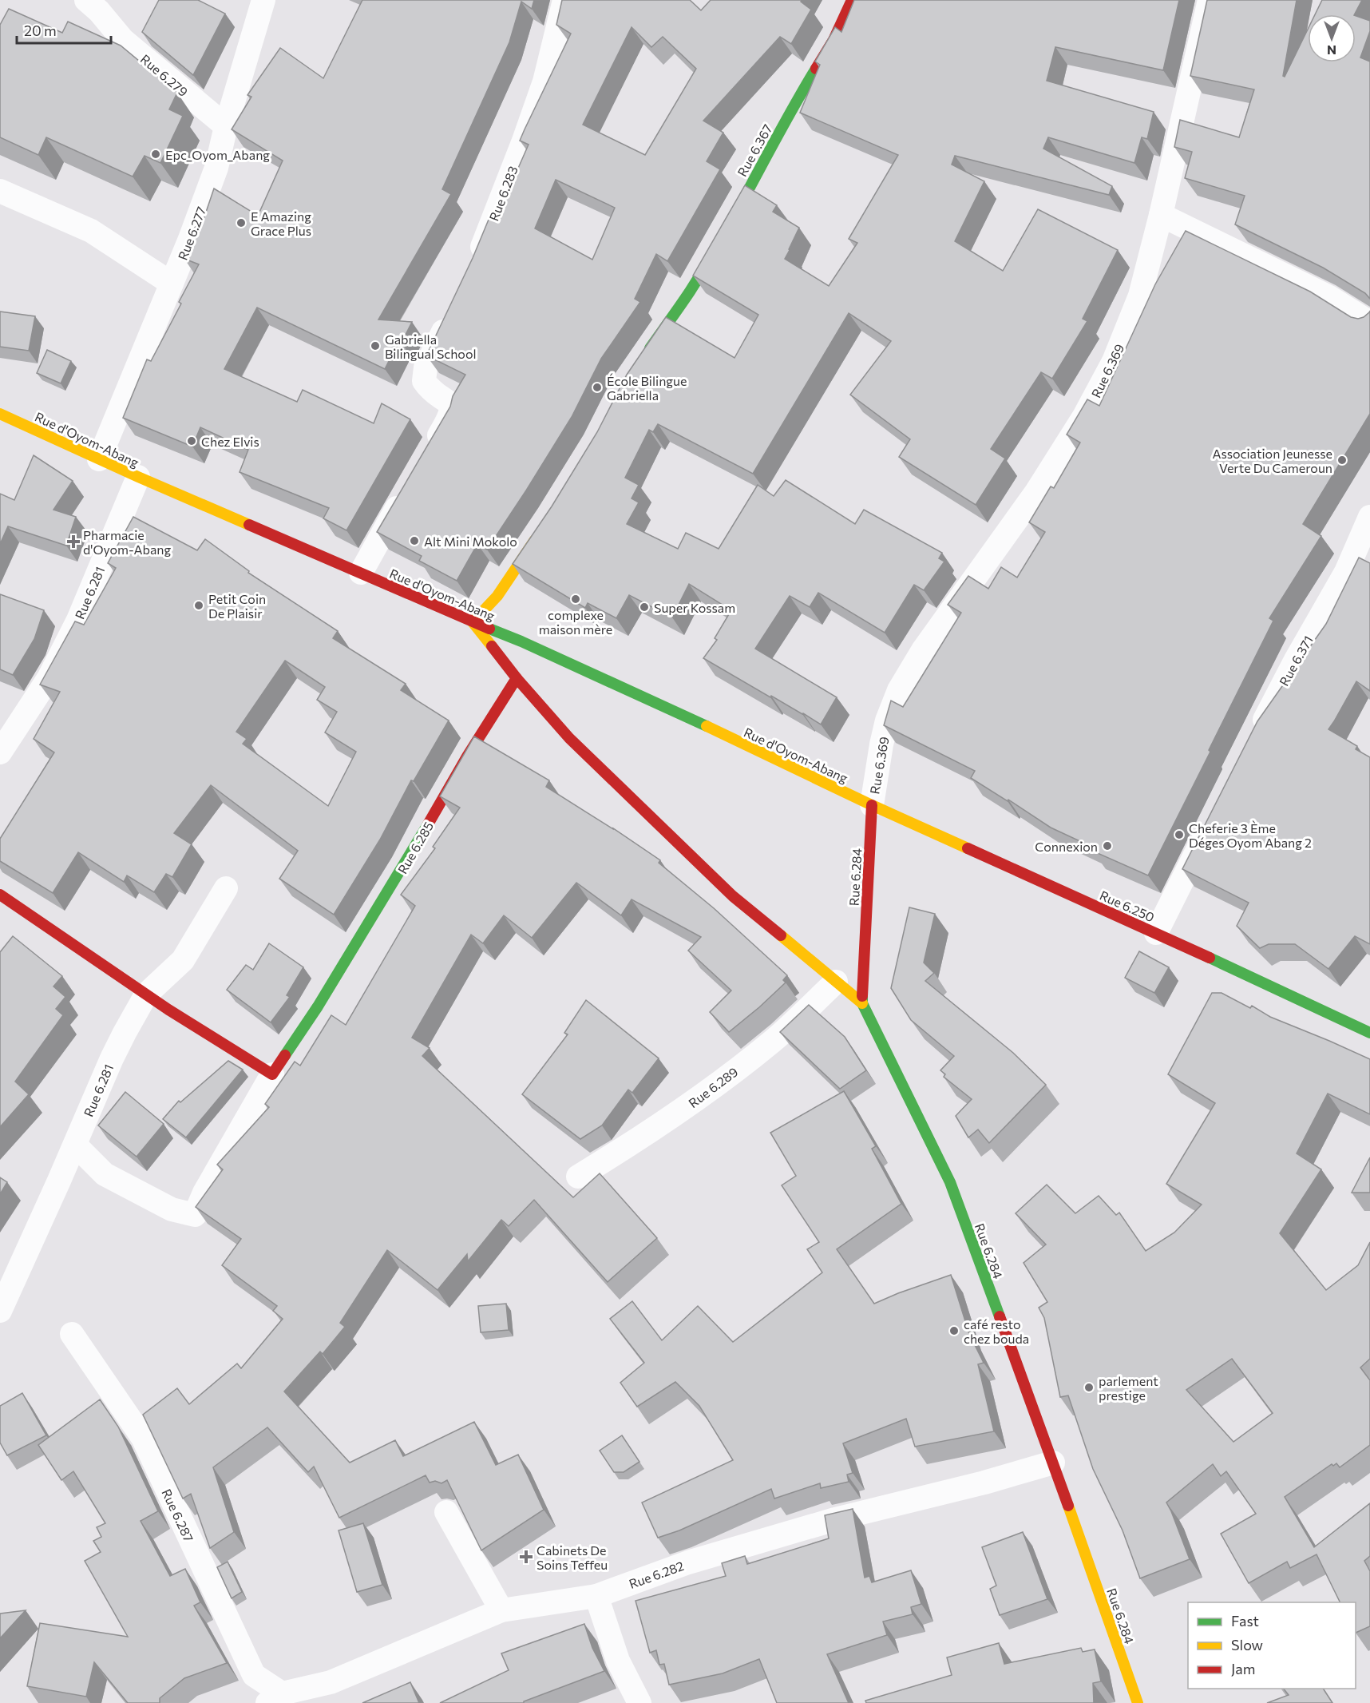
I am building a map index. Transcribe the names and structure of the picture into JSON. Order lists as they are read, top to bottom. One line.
{"streets":{"street":["Rue 6.279","Rue 6.367","Rue 6.283","Rue 6.277","Rue 6.369","Rue d'Oyom-Abang","Rue 6.281","Rue 6.371","Rue 6.285","Rue 6.284","Rue 6.250","Rue 6.289","Rue 6.287","Rue 6.282"]},"crossings":[["Rue 6.279","Rue 6.277"],["Rue 6.277","Rue d'Oyom-Abang"],["Rue 6.369","Rue d'Oyom-Abang"],["Rue 6.369","Rue 6.284"],["Rue 6.369","Rue 6.250"],["Rue d'Oyom-Abang","Rue 6.281"],["Rue d'Oyom-Abang","Rue 6.284"],["Rue d'Oyom-Abang","Rue 6.250"],["Rue 6.281","Rue 6.285"],["Rue 6.284","Rue 6.250"],["Rue 6.284","Rue 6.282"],["Rue 6.287","Rue 6.282"]],"places":{"other":["Epc_Oyom_Abang","E Amazing Grace Plus","Gabriella Bilingual School","École Bilingue Gabriella","Chez Elvis","Association Jeunesse Verte Du Cameroun","Alt Mini Mokolo","complexe maison mère","Petit Coin De Plaisir","Super Kossam","Cheferie 3 Ème Déges Oyom Abang 2","Connexion","café resto chez bouda","parlement prestige"],"health":["Pharmacie d'Oyom-Abang","Cabinets De Soins Teffeu"]},"legend":["Fast","Slow","Jam"],"scale_bar":"20 m","north":"bottom"}
